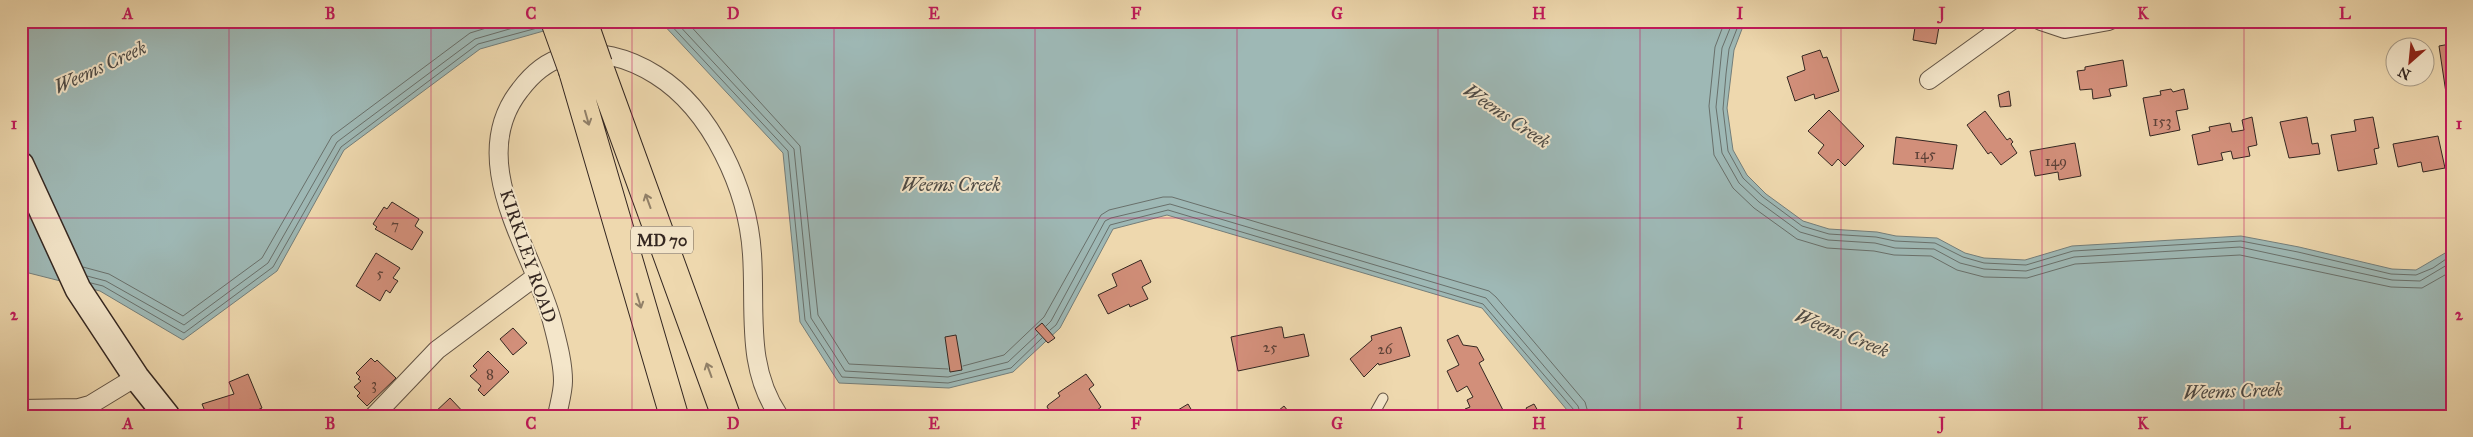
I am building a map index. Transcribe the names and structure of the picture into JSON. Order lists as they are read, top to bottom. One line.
{"streets":{"main road":["MD 70"],"street":["KIRKLEY ROAD"]},"water":["Weems Creek"],"house_numbers":["153","145","149","7","5","25","26","8","3"],"north":"bottom left","grid":{"columns":["A","B","C","D","E","F","G","H","I","J","K","L"],"rows":["1","2"]}}
